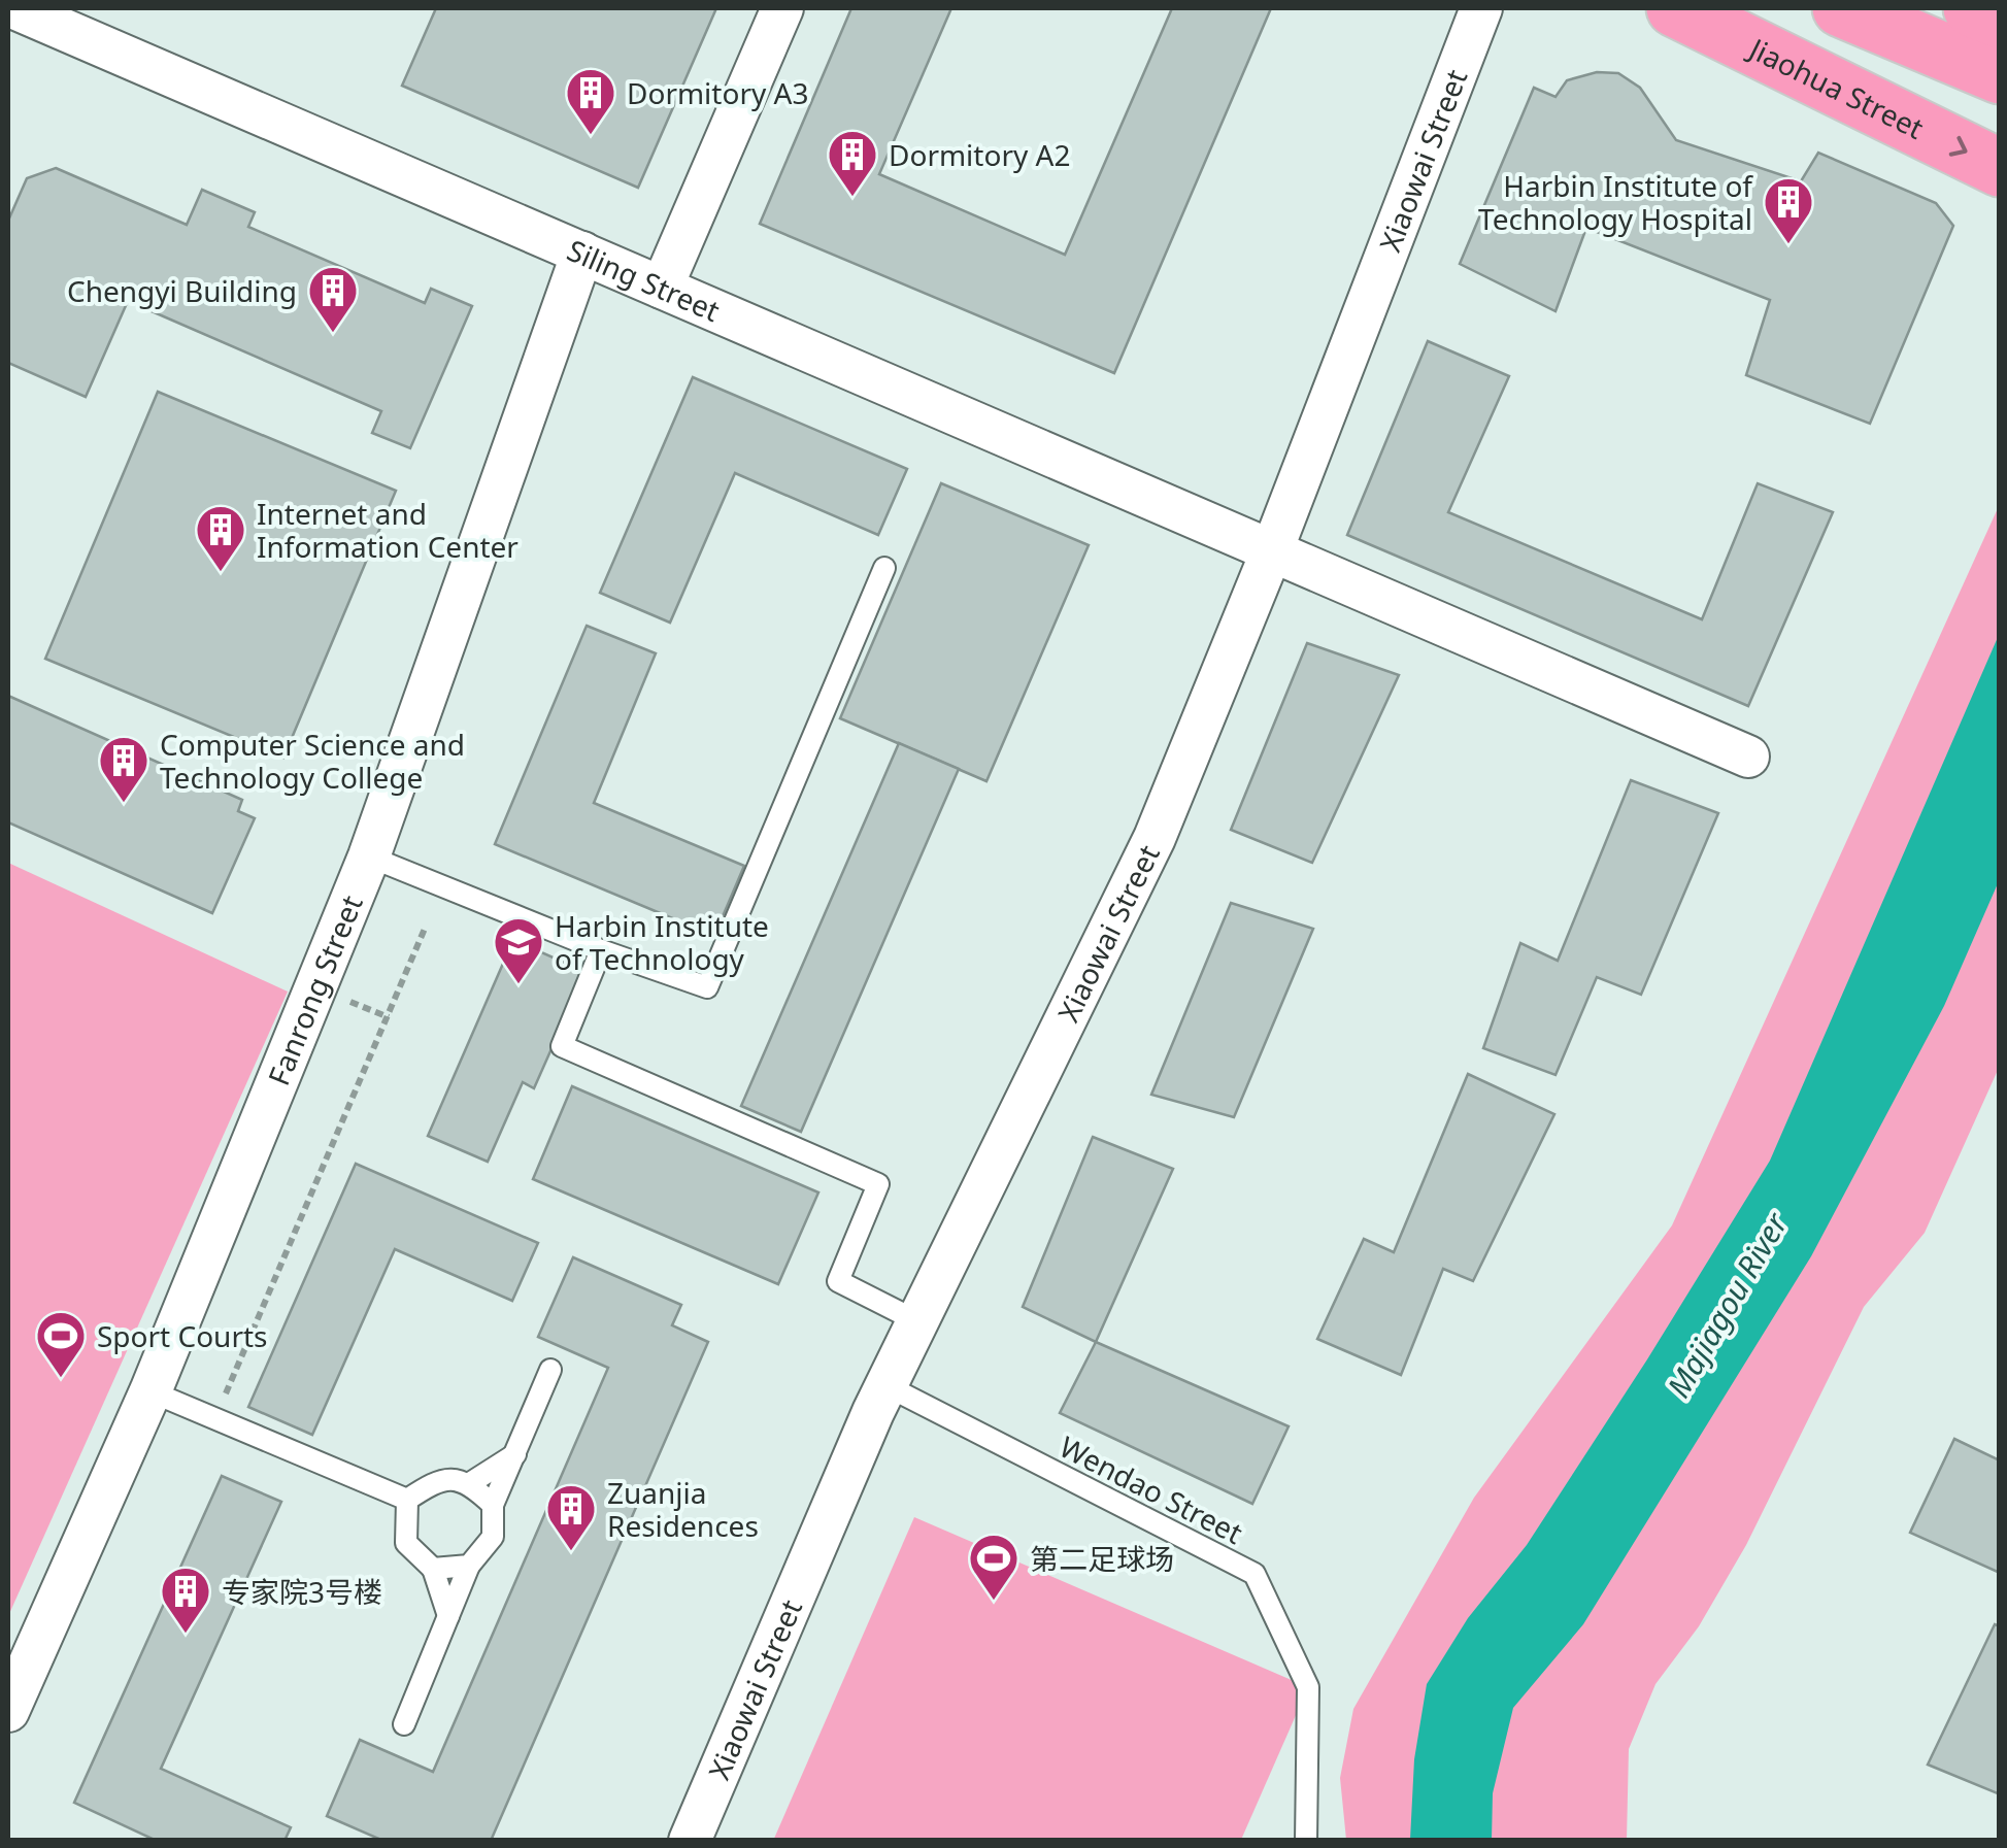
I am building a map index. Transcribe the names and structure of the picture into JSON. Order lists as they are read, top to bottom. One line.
{"streets":{"highway":["Jiaohua Street"],"street":["Xiaowai Street","Siling Street","Fanrong Street"],"lane":["Wendao Street"]},"crossings":[["Xiaowai Street","Siling Street"],["Xiaowai Street","Wendao Street"],["Siling Street","Fanrong Street"]],"water":["Majiagou River"],"places":{"building":["Dormitory A3","Dormitory A2","Harbin Institute of Technology Hospital","Chengyi Building","Internet and Information Center","Computer Science and Technology College","Zuanjia Residences","专家院3号楼"],"school or university":["Harbin Institute of Technology"],"sports":["Sport Courts","第二足球场"]}}
